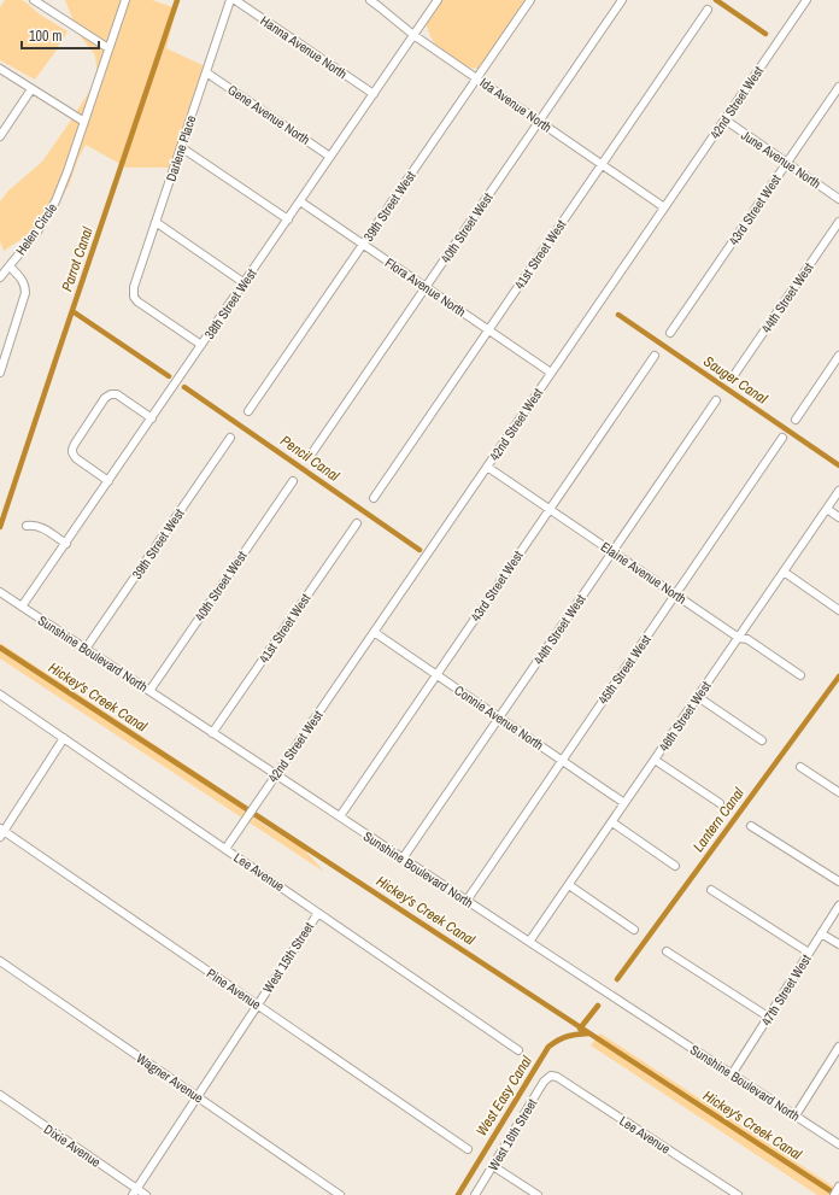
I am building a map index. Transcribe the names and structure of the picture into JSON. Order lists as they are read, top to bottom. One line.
{"streets":{"street":["Hanna Avenue North","42nd Street West","Ida Avenue North","Gene Avenue North","Darlene Place","June Avenue North","39th Street West","43rd Street West","40th Street West","Helen Circle","41st Street West","Flora Avenue North","44th Street West","38th Street West","Elaine Avenue North","Sunshine Boulevard North","45th Street West","46th Street West","Connie Avenue North","Lee Avenue","West 15th Street","Pine Avenue","47th Street West","Wagner Avenue","West 16th Street","Dixie Avenue"]},"crossings":[["Hanna Avenue North","38th Street West"],["42nd Street West","Ida Avenue North"],["42nd Street West","June Avenue North"],["42nd Street West","Flora Avenue North"],["42nd Street West","Elaine Avenue North"],["42nd Street West","Sunshine Boulevard North"],["42nd Street West","Connie Avenue North"],["42nd Street West","Lee Avenue"],["Ida Avenue North","39th Street West"],["Ida Avenue North","40th Street West"],["Ida Avenue North","41st Street West"],["Ida Avenue North","38th Street West"],["Gene Avenue North","Darlene Place"],["Gene Avenue North","38th Street West"],["Darlene Place","38th Street West"],["June Avenue North","43rd Street West"],["39th Street West","Flora Avenue North"],["39th Street West","Sunshine Boulevard North"],["43rd Street West","Elaine Avenue North"],["43rd Street West","Sunshine Boulevard North"],["43rd Street West","Connie Avenue North"],["40th Street West","Flora Avenue North"],["40th Street West","Sunshine Boulevard North"],["41st Street West","Flora Avenue North"],["41st Street West","Sunshine Boulevard North"],["Flora Avenue North","38th Street West"],["44th Street West","Elaine Avenue North"],["44th Street West","Sunshine Boulevard North"],["44th Street West","Connie Avenue North"],["38th Street West","Sunshine Boulevard North"],["Elaine Avenue North","45th Street West"],["Elaine Avenue North","46th Street West"],["Sunshine Boulevard North","45th Street West"],["Sunshine Boulevard North","46th Street West"],["Sunshine Boulevard North","47th Street West"],["45th Street West","Connie Avenue North"],["46th Street West","Connie Avenue North"],["Lee Avenue","West 15th Street"],["Lee Avenue","West 16th Street"],["West 15th Street","Pine Avenue"],["West 15th Street","Wagner Avenue"],["West 15th Street","Dixie Avenue"]],"water":["Parrot Canal","Sauger Canal","Pencil Canal","Hickey's Creek Canal","Lantern Canal","West Easy Canal"],"scale_bar":"100 m"}
